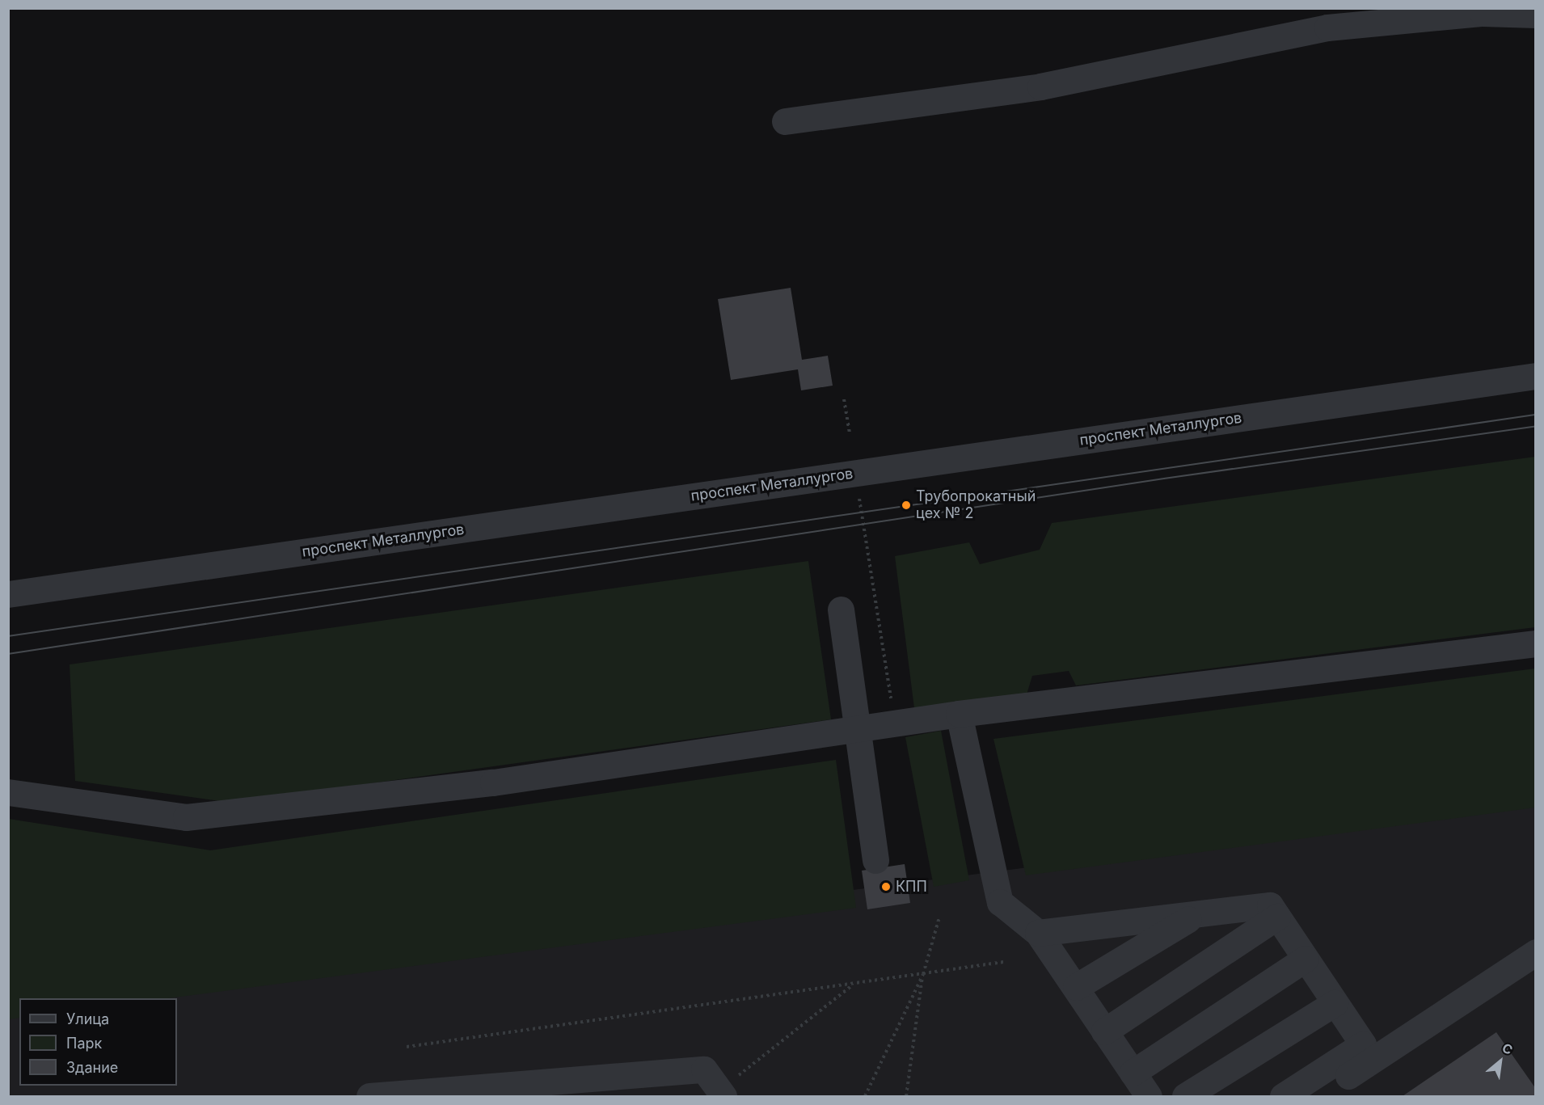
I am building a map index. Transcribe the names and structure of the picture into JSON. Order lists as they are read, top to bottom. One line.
{"streets":{"street":["проспект Металлургов"]},"places":["Трубопрокатный цех № 2","КПП"],"legend":["Улица","Парк","Здание"],"north":"top right"}
